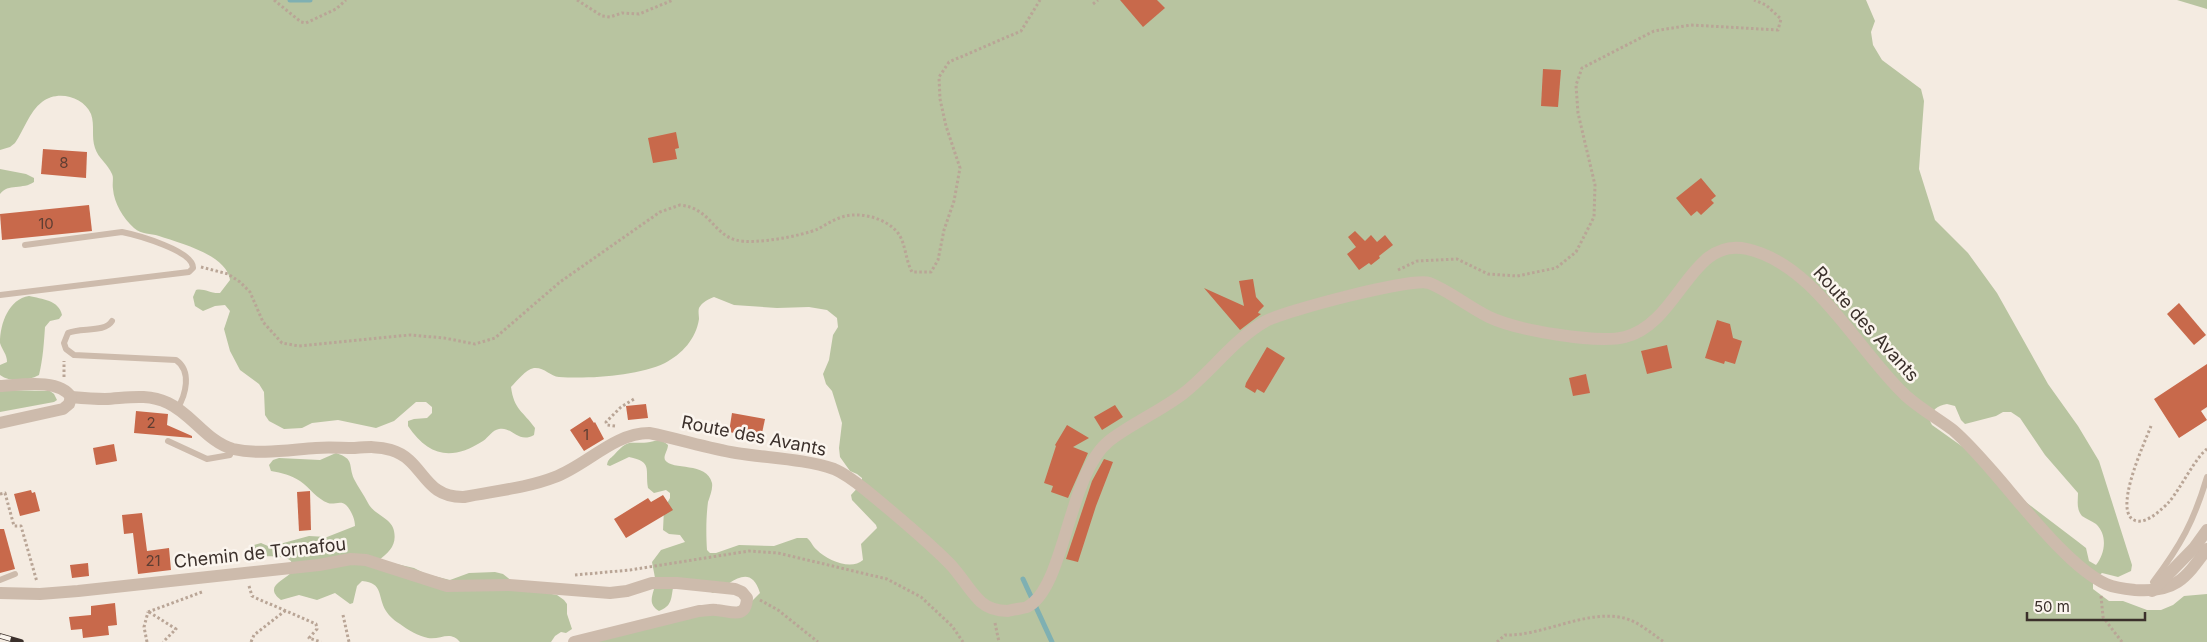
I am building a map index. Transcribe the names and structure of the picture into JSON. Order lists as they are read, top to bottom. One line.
{"streets":{"street":["Route des Avants","Chemin de Tornafou"]},"house_numbers":["8","10","2","1","21"],"scale_bar":"50 m"}
